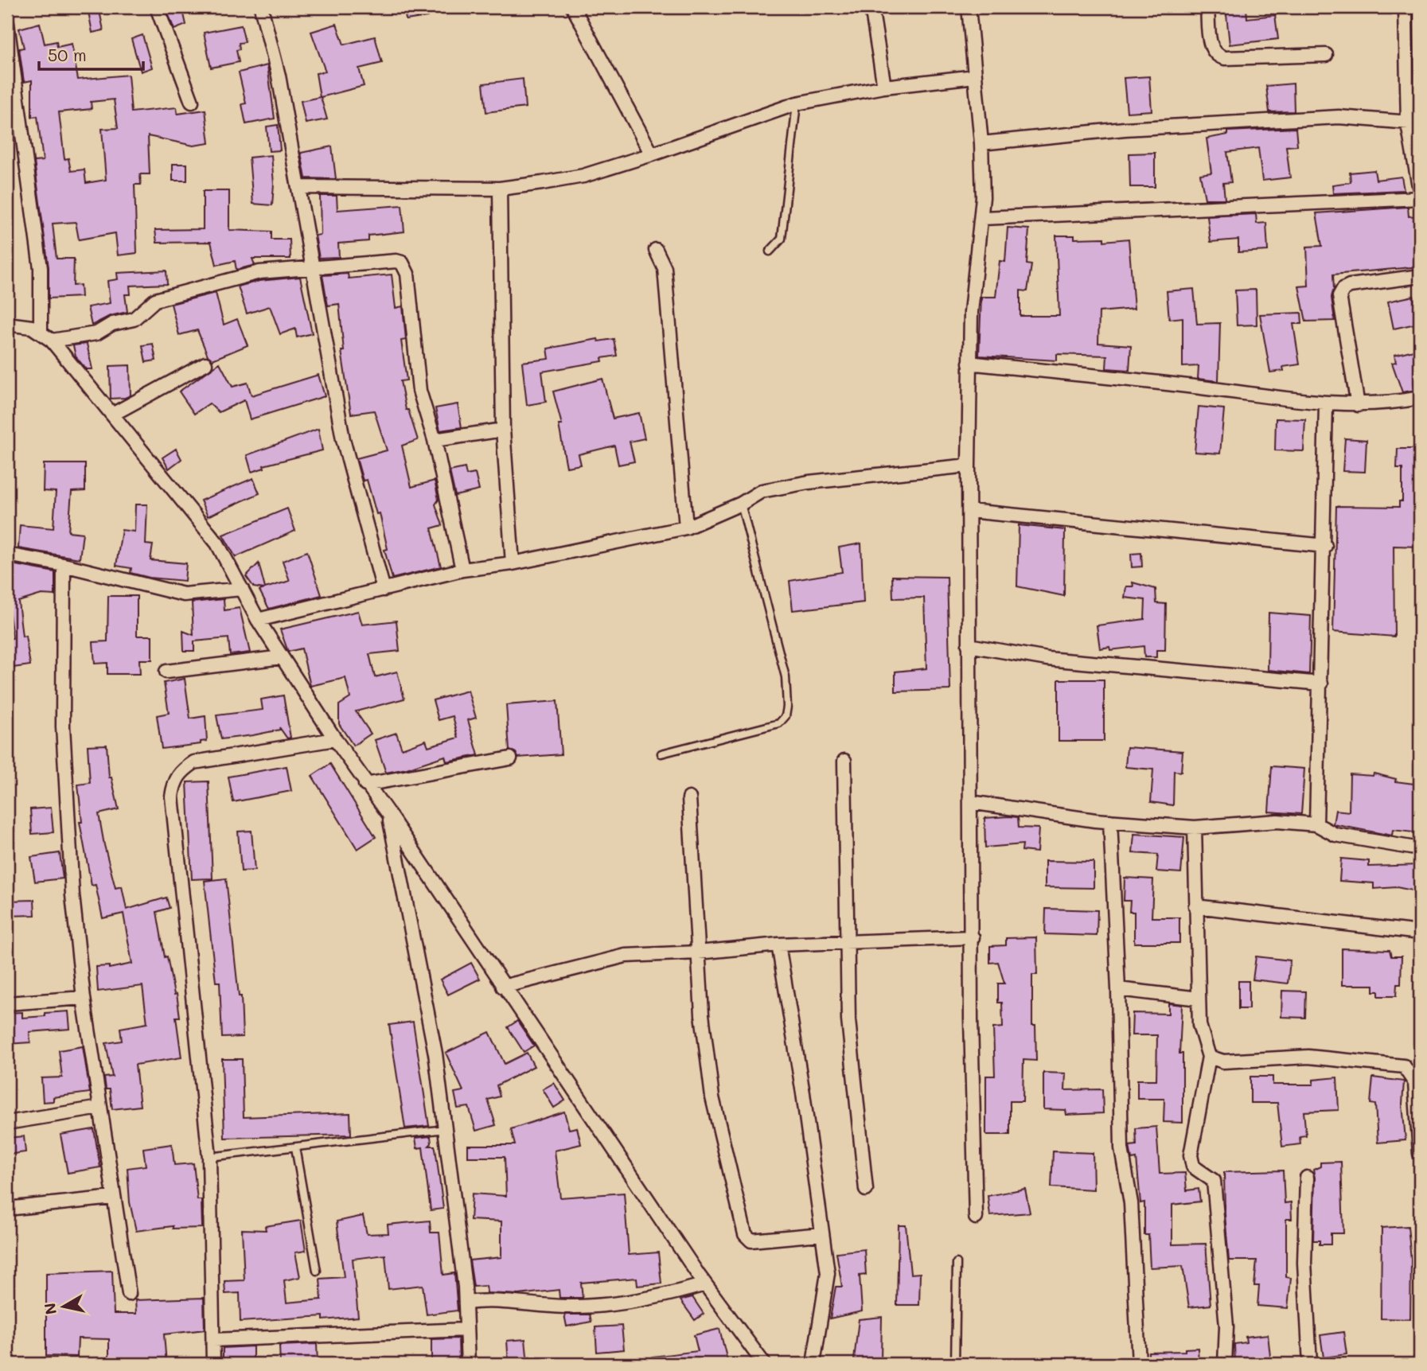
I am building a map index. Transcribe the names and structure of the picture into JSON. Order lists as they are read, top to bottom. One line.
{"scale_bar":"50 m","north":"left"}
